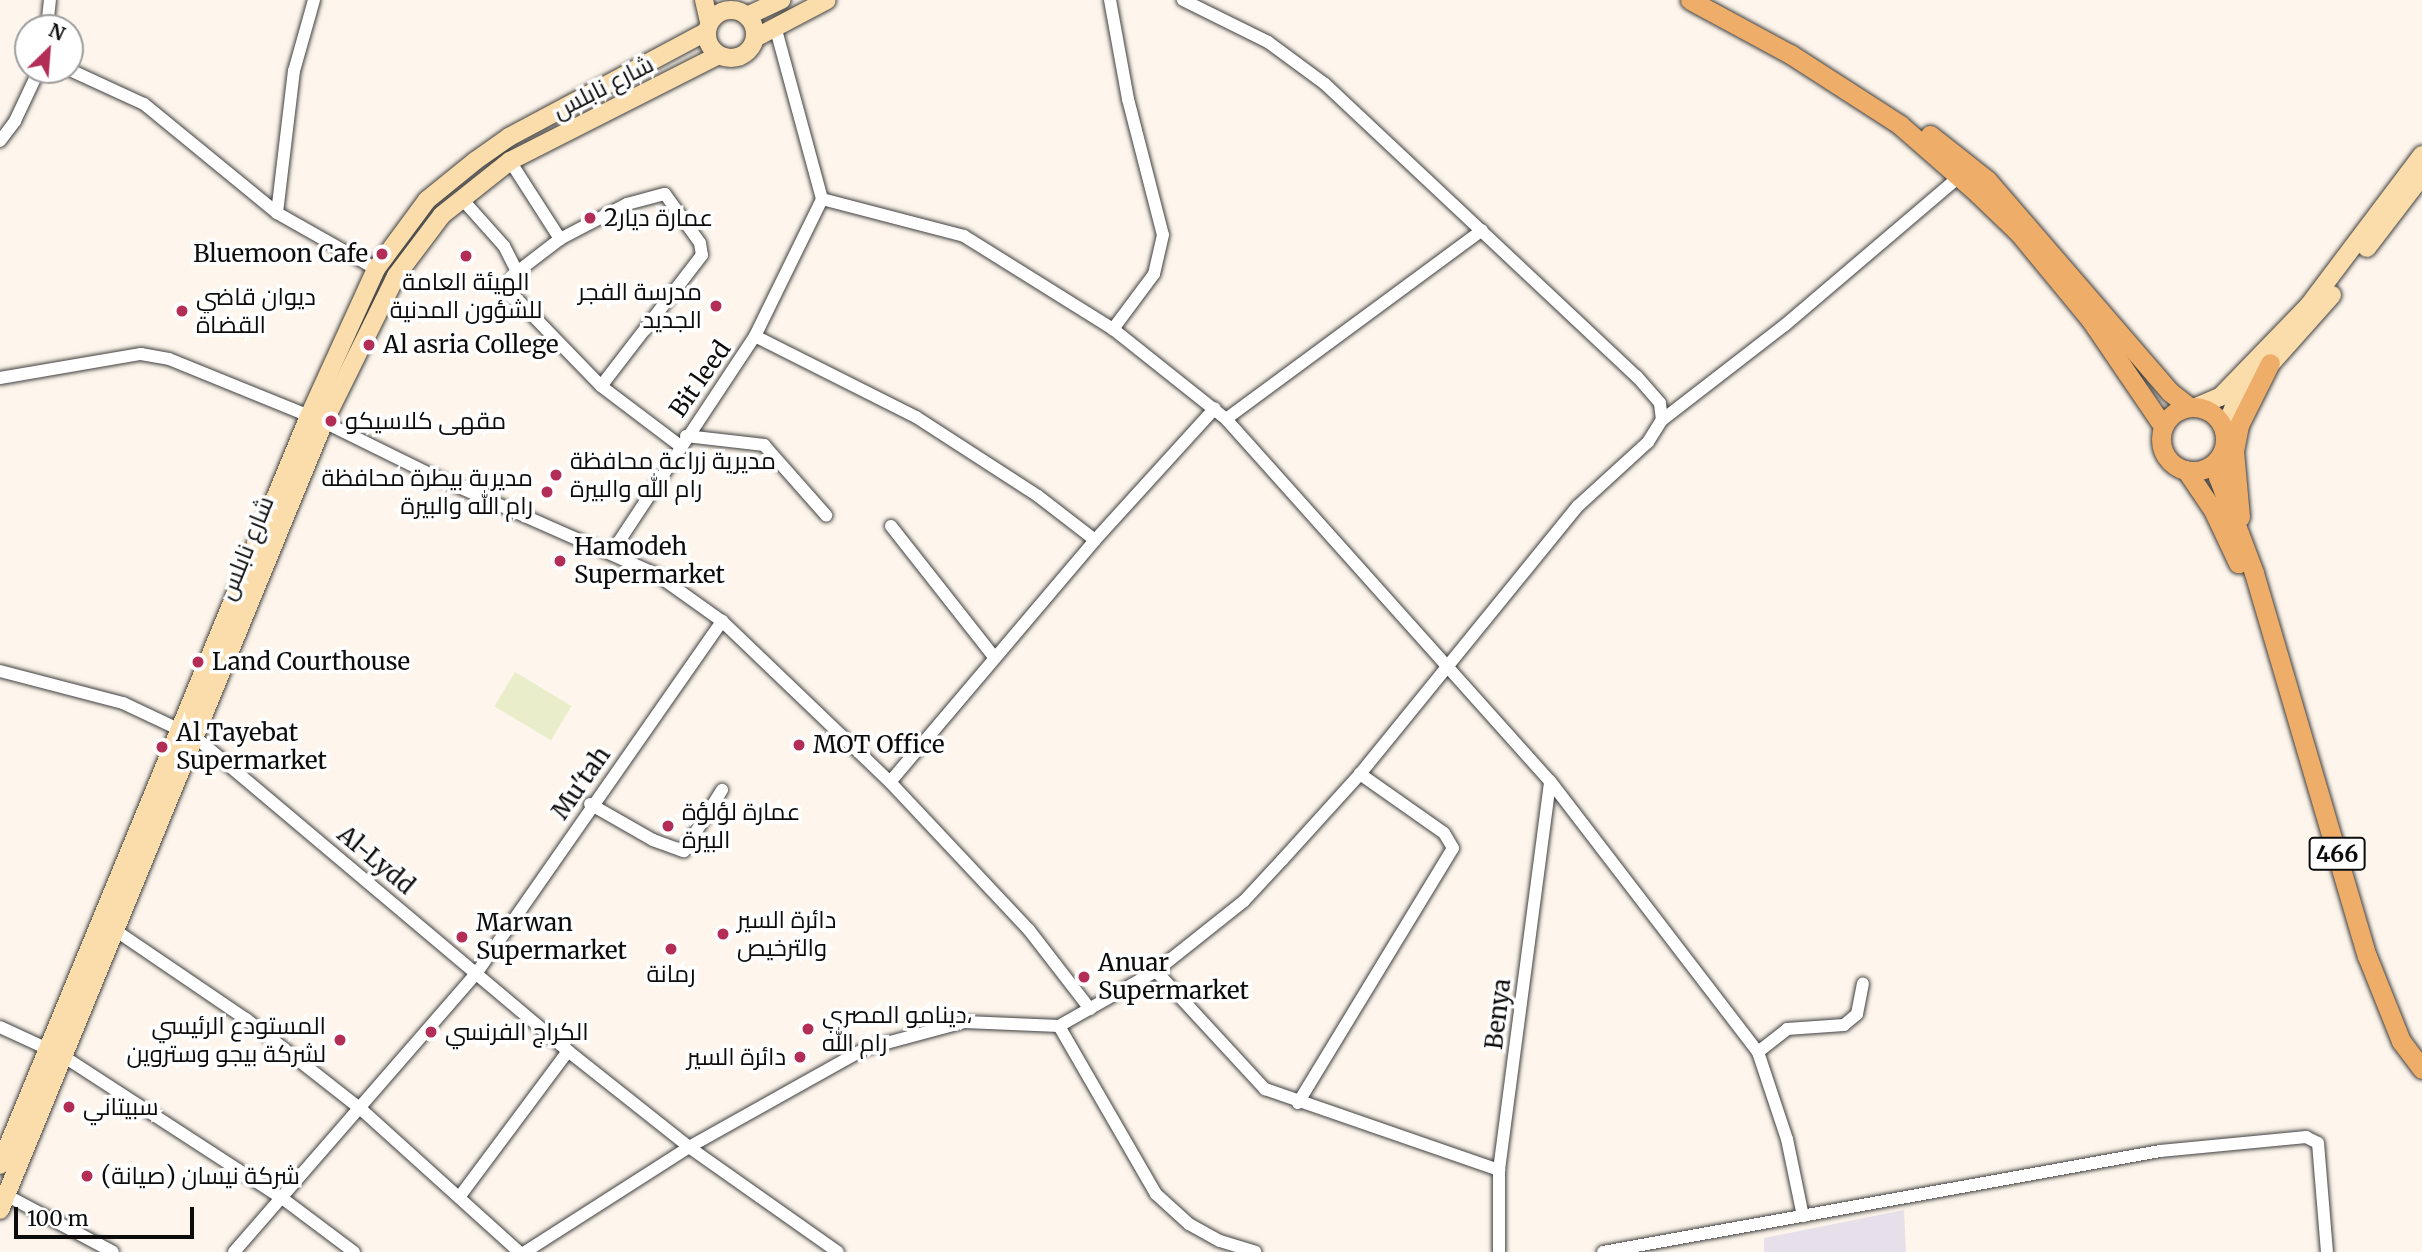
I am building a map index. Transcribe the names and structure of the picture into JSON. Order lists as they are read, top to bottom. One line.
{"streets":{"main road":["شارع نابلس","466"],"street":["Bit leed","Mu'tah","Al-Lydd","Benya"]},"crossings":[["شارع نابلس","Al-Lydd"],["Mu'tah","Al-Lydd"]],"places":["عمارة ديار2","Bluemoon Cafe","الهيئة العامة للشؤون المدنية","مدرسة الفجر الجديد","ديوان قاضي القضاة","Al asria College","مقهی كلاسيكو","مديرية زراعة محافظة رام الله والبيرة","مديرية بيطرة محافظة رام الله والبيرة","Hamodeh Supermarket","Land Courthouse","MOT Office","Al Tayebat Supermarket","عمارة لؤلؤة البيرة","دائرة السير والترخيص","Marwan Supermarket","رمانة","Anuar Supermarket","دينامو المصري، رام الله","الكراج الفرنسي","المستودع الرئيسي لشركة بيجو وستروين","دائرة السير","سبيتاني","شركة نيسان (صيانة)"],"scale_bar":"100 m","north":"top right"}
